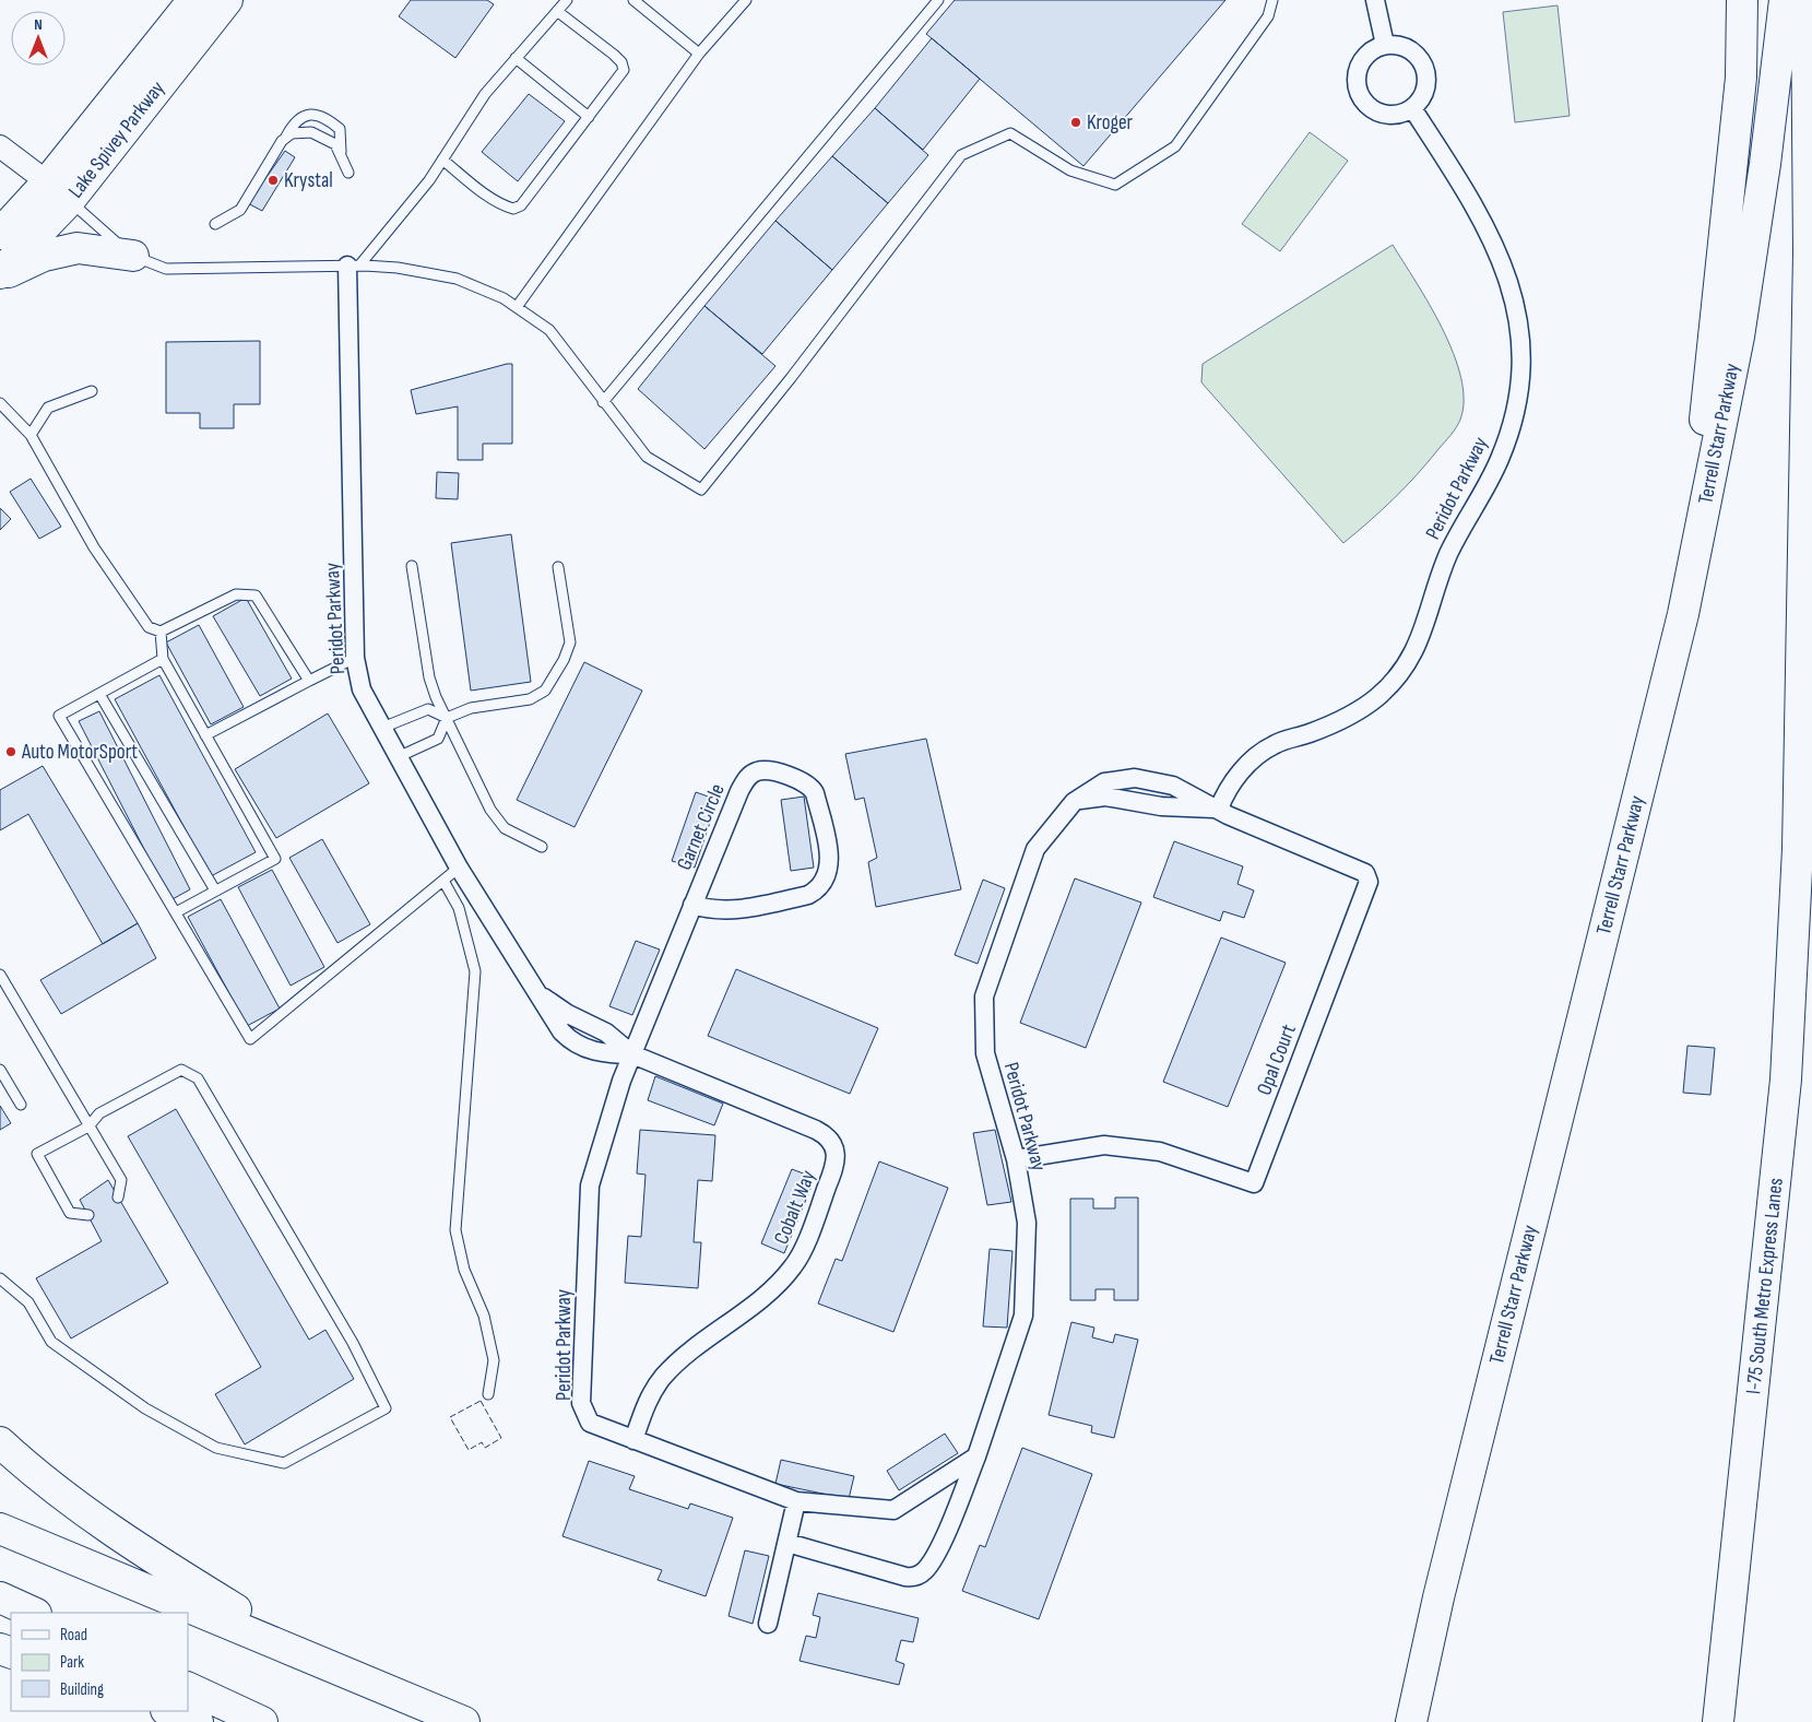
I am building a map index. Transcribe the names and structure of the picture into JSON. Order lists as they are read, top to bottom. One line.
{"streets":{"highway":["Lake Spivey Parkway","Terrell Starr Parkway","I-75 South Metro Express Lanes"],"street":["Peridot Parkway","Garnet Circle","Opal Court","Cobalt Way"]},"crossings":[["Peridot Parkway","Garnet Circle"],["Peridot Parkway","Opal Court"],["Peridot Parkway","Cobalt Way"],["Garnet Circle","Cobalt Way"]],"places":["Kroger","Krystal","Auto MotorSport"],"legend":["Road","Park","Building"],"north":"top"}
